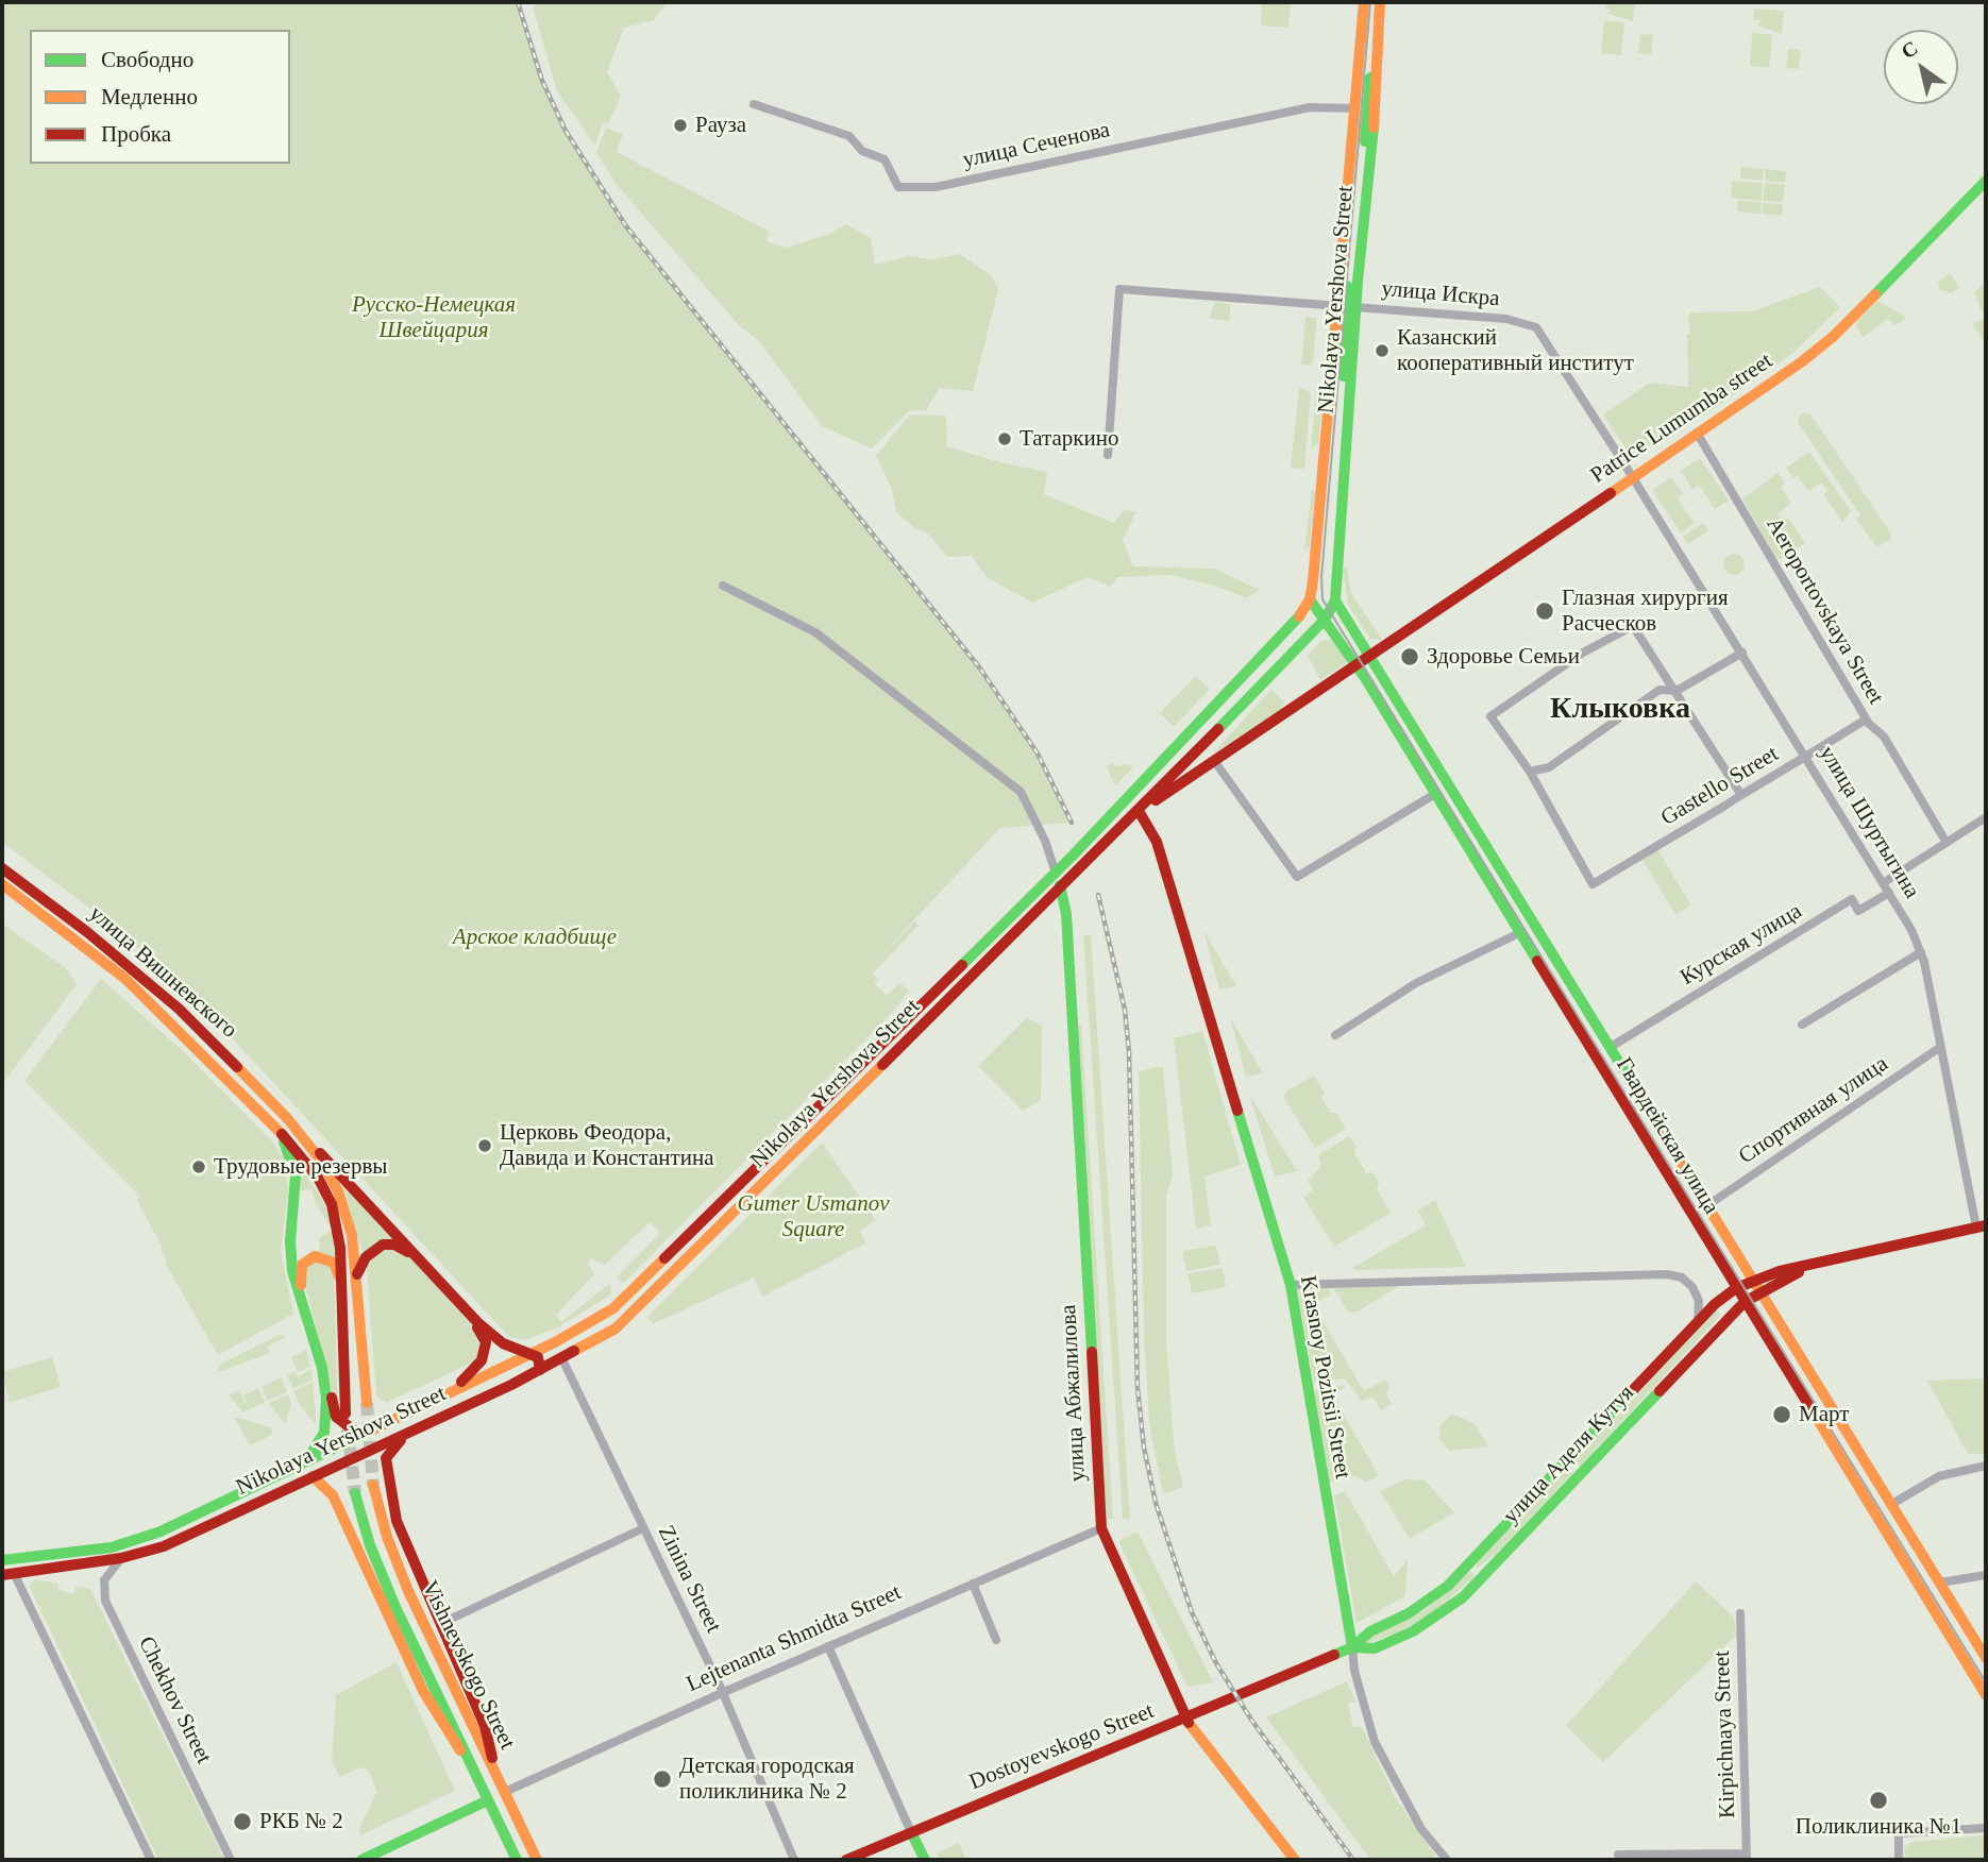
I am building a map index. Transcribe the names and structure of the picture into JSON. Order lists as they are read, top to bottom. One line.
{"streets":{"main road":["Nikolaya Yershova Street","Patrice Lumumba street","улица Вишневского","Гвардейская улица","Krasnoy Pozitsii Street","улица Абжалилова","улица Аделя Кутуя","Vishnevskogo Street","Dostoyevskogo Street"],"street":["улица Сеченова","улица Искра","Aeroportovskaya Street","Gastello Street","улица Шуртыгина","Курская улица","Спортивная улица","Zinina Street","Lejtenanta Shmidta Street","Chekhov Street","Kirpichnaya Street"]},"crossings":[["улица Сеченова","Nikolaya Yershova Street"],["улица Искра","Nikolaya Yershova Street"],["улица Искра","Patrice Lumumba street"],["улица Искра","улица Шуртыгина"],["Nikolaya Yershova Street","Гвардейская улица"],["Nikolaya Yershova Street","Krasnoy Pozitsii Street"],["Nikolaya Yershova Street","улица Абжалилова"],["Nikolaya Yershova Street","Zinina Street"],["Nikolaya Yershova Street","Chekhov Street"],["Patrice Lumumba street","Aeroportovskaya Street"],["Patrice Lumumba street","улица Шуртыгина"],["Patrice Lumumba street","Гвардейская улица"],["Aeroportovskaya Street","Gastello Street"],["Gastello Street","улица Шуртыгина"],["улица Шуртыгина","Курская улица"],["улица Шуртыгина","Спортивная улица"],["улица Шуртыгина","улица Аделя Кутуя"],["Курская улица","Гвардейская улица"],["Спортивная улица","Гвардейская улица"],["Гвардейская улица","улица Аделя Кутуя"],["Krasnoy Pozitsii Street","улица Аделя Кутуя"],["улица Абжалилова","Lejtenanta Shmidta Street"],["улица Абжалилова","Dostoyevskogo Street"],["улица Аделя Кутуя","Dostoyevskogo Street"],["Zinina Street","Lejtenanta Shmidta Street"],["Lejtenanta Shmidta Street","Vishnevskogo Street"]],"districts":["Клыковка"],"parks":["Русско-Немецкая Швейцария","Арское кладбище","Gumer Usmanov Square"],"places":["Рауза","Казанский кооперативный институт","Татаркино","Глазная хирургия Расческов","Здоровье Семьи","Церковь Феодора, Давида и Константина","Трудовые резервы","Март","Детская городская поликлиника № 2","Поликлиника №1","РКБ № 2"],"legend":["Свободно","Медленно","Пробка"],"north":"top left"}
